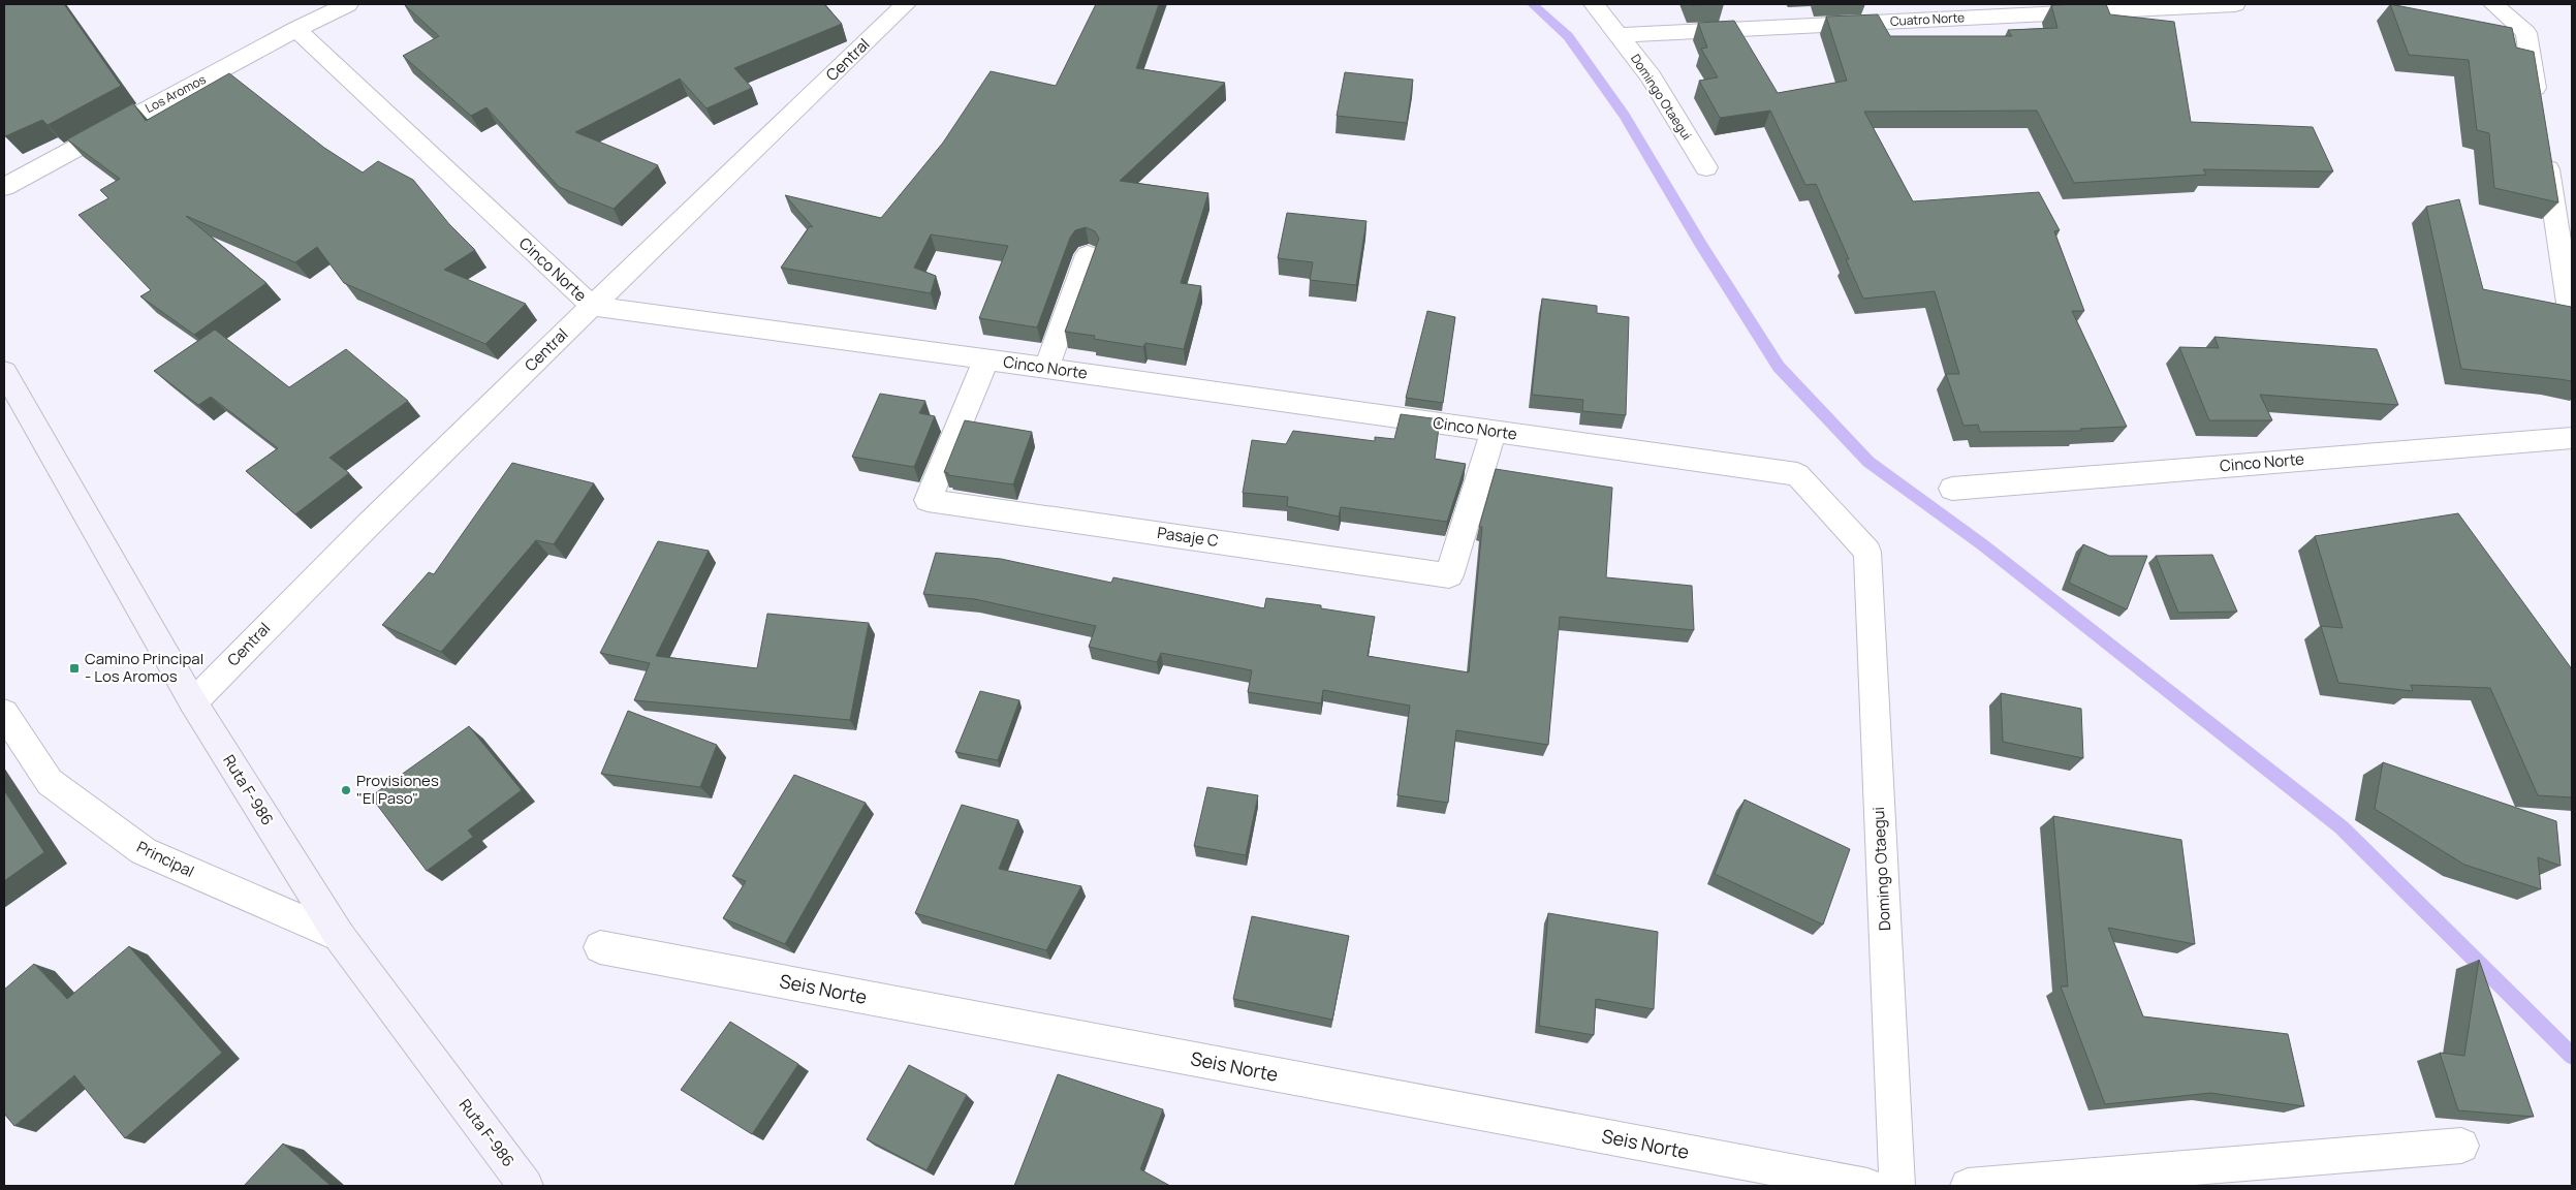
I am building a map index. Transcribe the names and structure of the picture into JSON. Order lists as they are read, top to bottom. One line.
{"streets":{"main road":["Ruta F-986"],"street":["Cuatro Norte","Central","Los Aromos","Domingo Otaegui","Cinco Norte","Pasaje C","Principal","Seis Norte"]},"crossings":[["Cuatro Norte","Domingo Otaegui"],["Central","Cinco Norte"],["Central","Ruta F-986"],["Los Aromos","Cinco Norte"],["Domingo Otaegui","Cinco Norte"],["Cinco Norte","Pasaje C"],["Ruta F-986","Principal"]],"places":{"transit":["Camino Principal - Los Aromos"],"other":["Provisiones \"El Paso\""]}}
